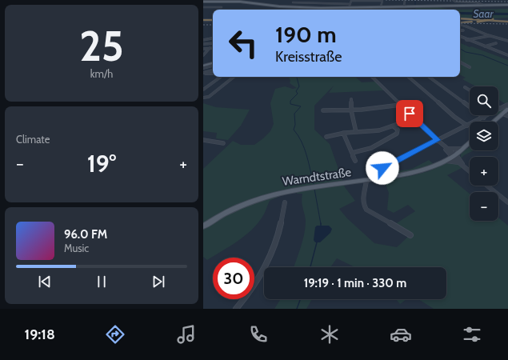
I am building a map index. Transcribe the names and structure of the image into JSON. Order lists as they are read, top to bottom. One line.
{"streets":{"main road":["Warndtstraße"]},"water":["Saar"],"page":{"tile":[["25","km/h"],"Climate"],"turn":["190 m","Kreisstraße"],"map_buttons":["+","−"],"heat":["−","19°","+"],"song":["96.0 FM","Music"],"limit":"30","trip":"19:19 · 1 min · 330 m","tabs":"19:18"}}
